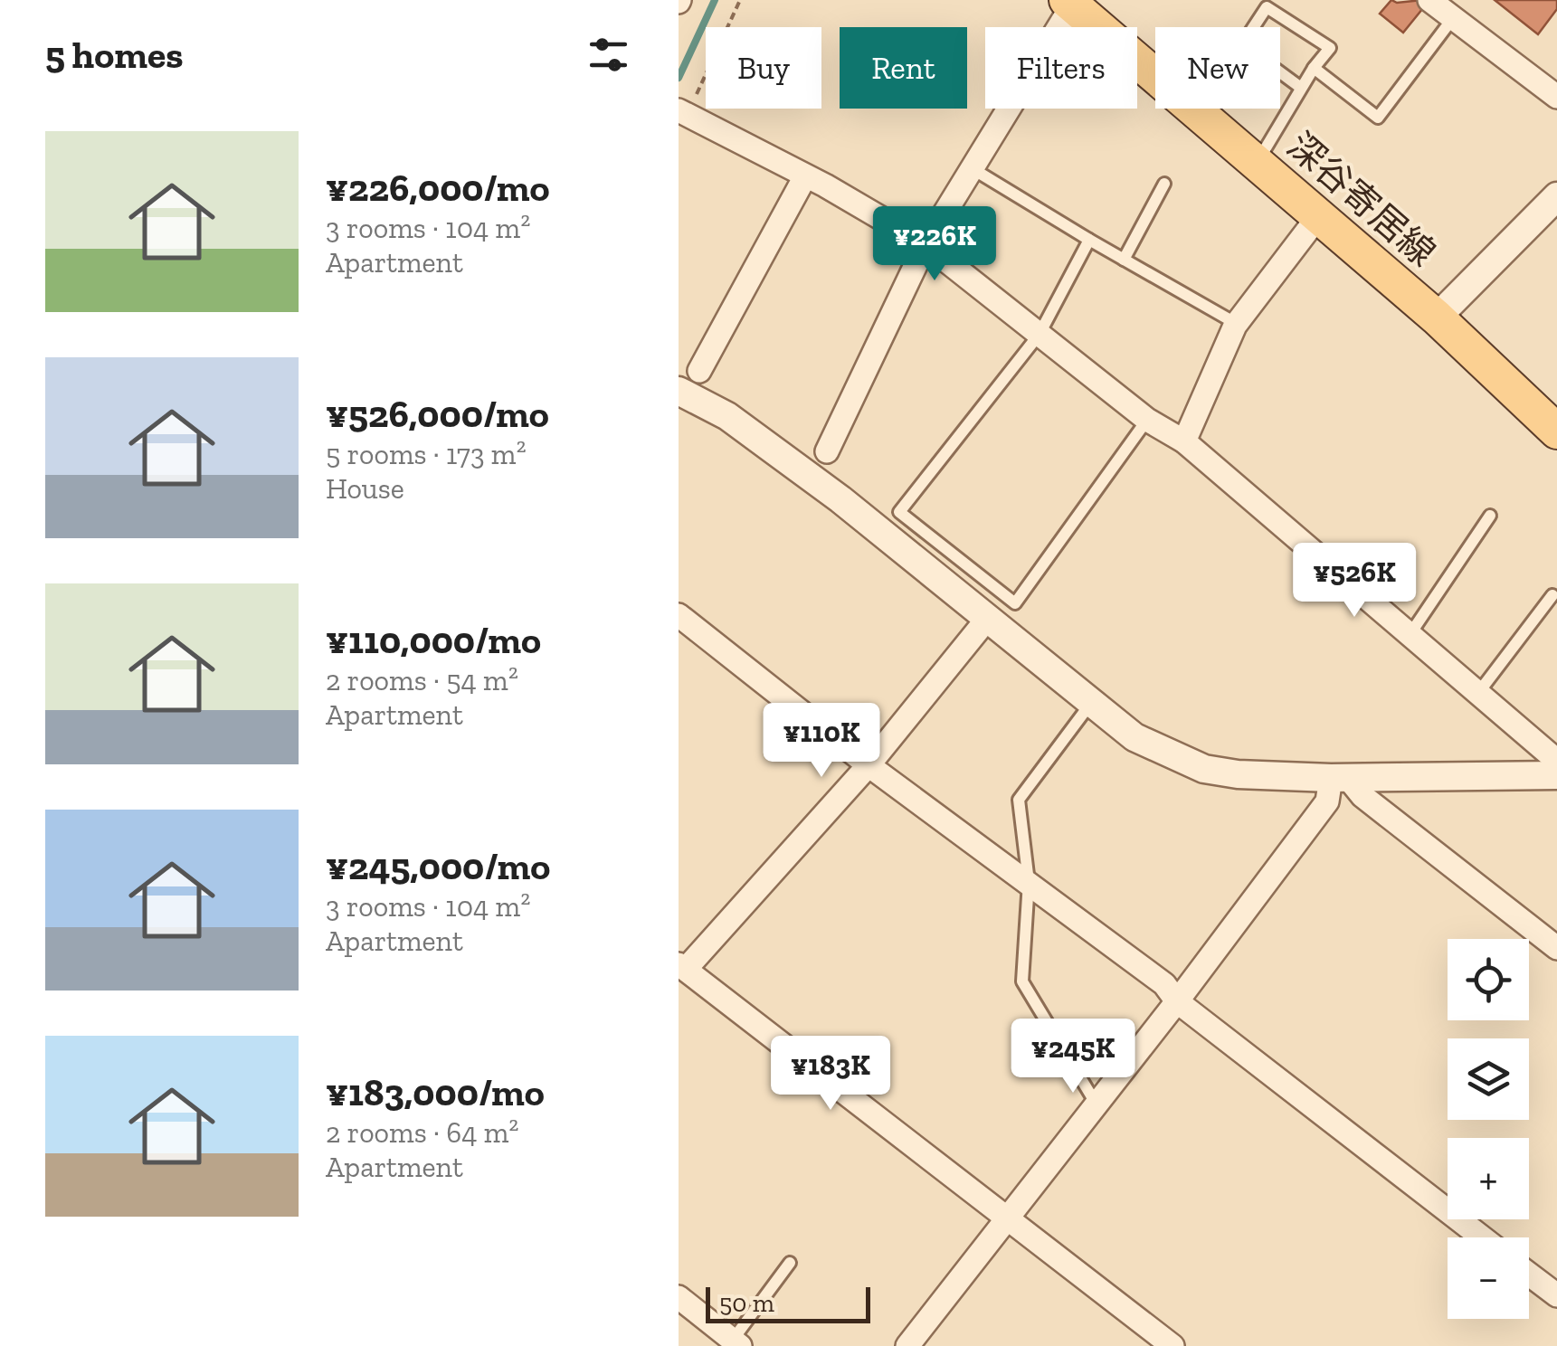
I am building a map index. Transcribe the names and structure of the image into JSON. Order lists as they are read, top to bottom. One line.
{"streets":{"main road":["深谷寄居線"]},"scale_bar":"50 m","page":{"heading":"5 homes","chip":["Buy","Rent","Filters","New"],"list":[{"name":"¥226,000/mo","note":"3 rooms · 104 m² · Apartment"},{"name":"¥526,000/mo","note":"5 rooms · 173 m² · House"},{"name":"¥110,000/mo","note":"2 rooms · 54 m² · Apartment"},{"name":"¥245,000/mo","note":"3 rooms · 104 m² · Apartment"},{"name":"¥183,000/mo","note":"2 rooms · 64 m² · Apartment"}],"price":["¥226K","¥526K","¥110K","¥245K","¥183K"],"map_buttons":["+","−"],"scale":"50 m"}}
